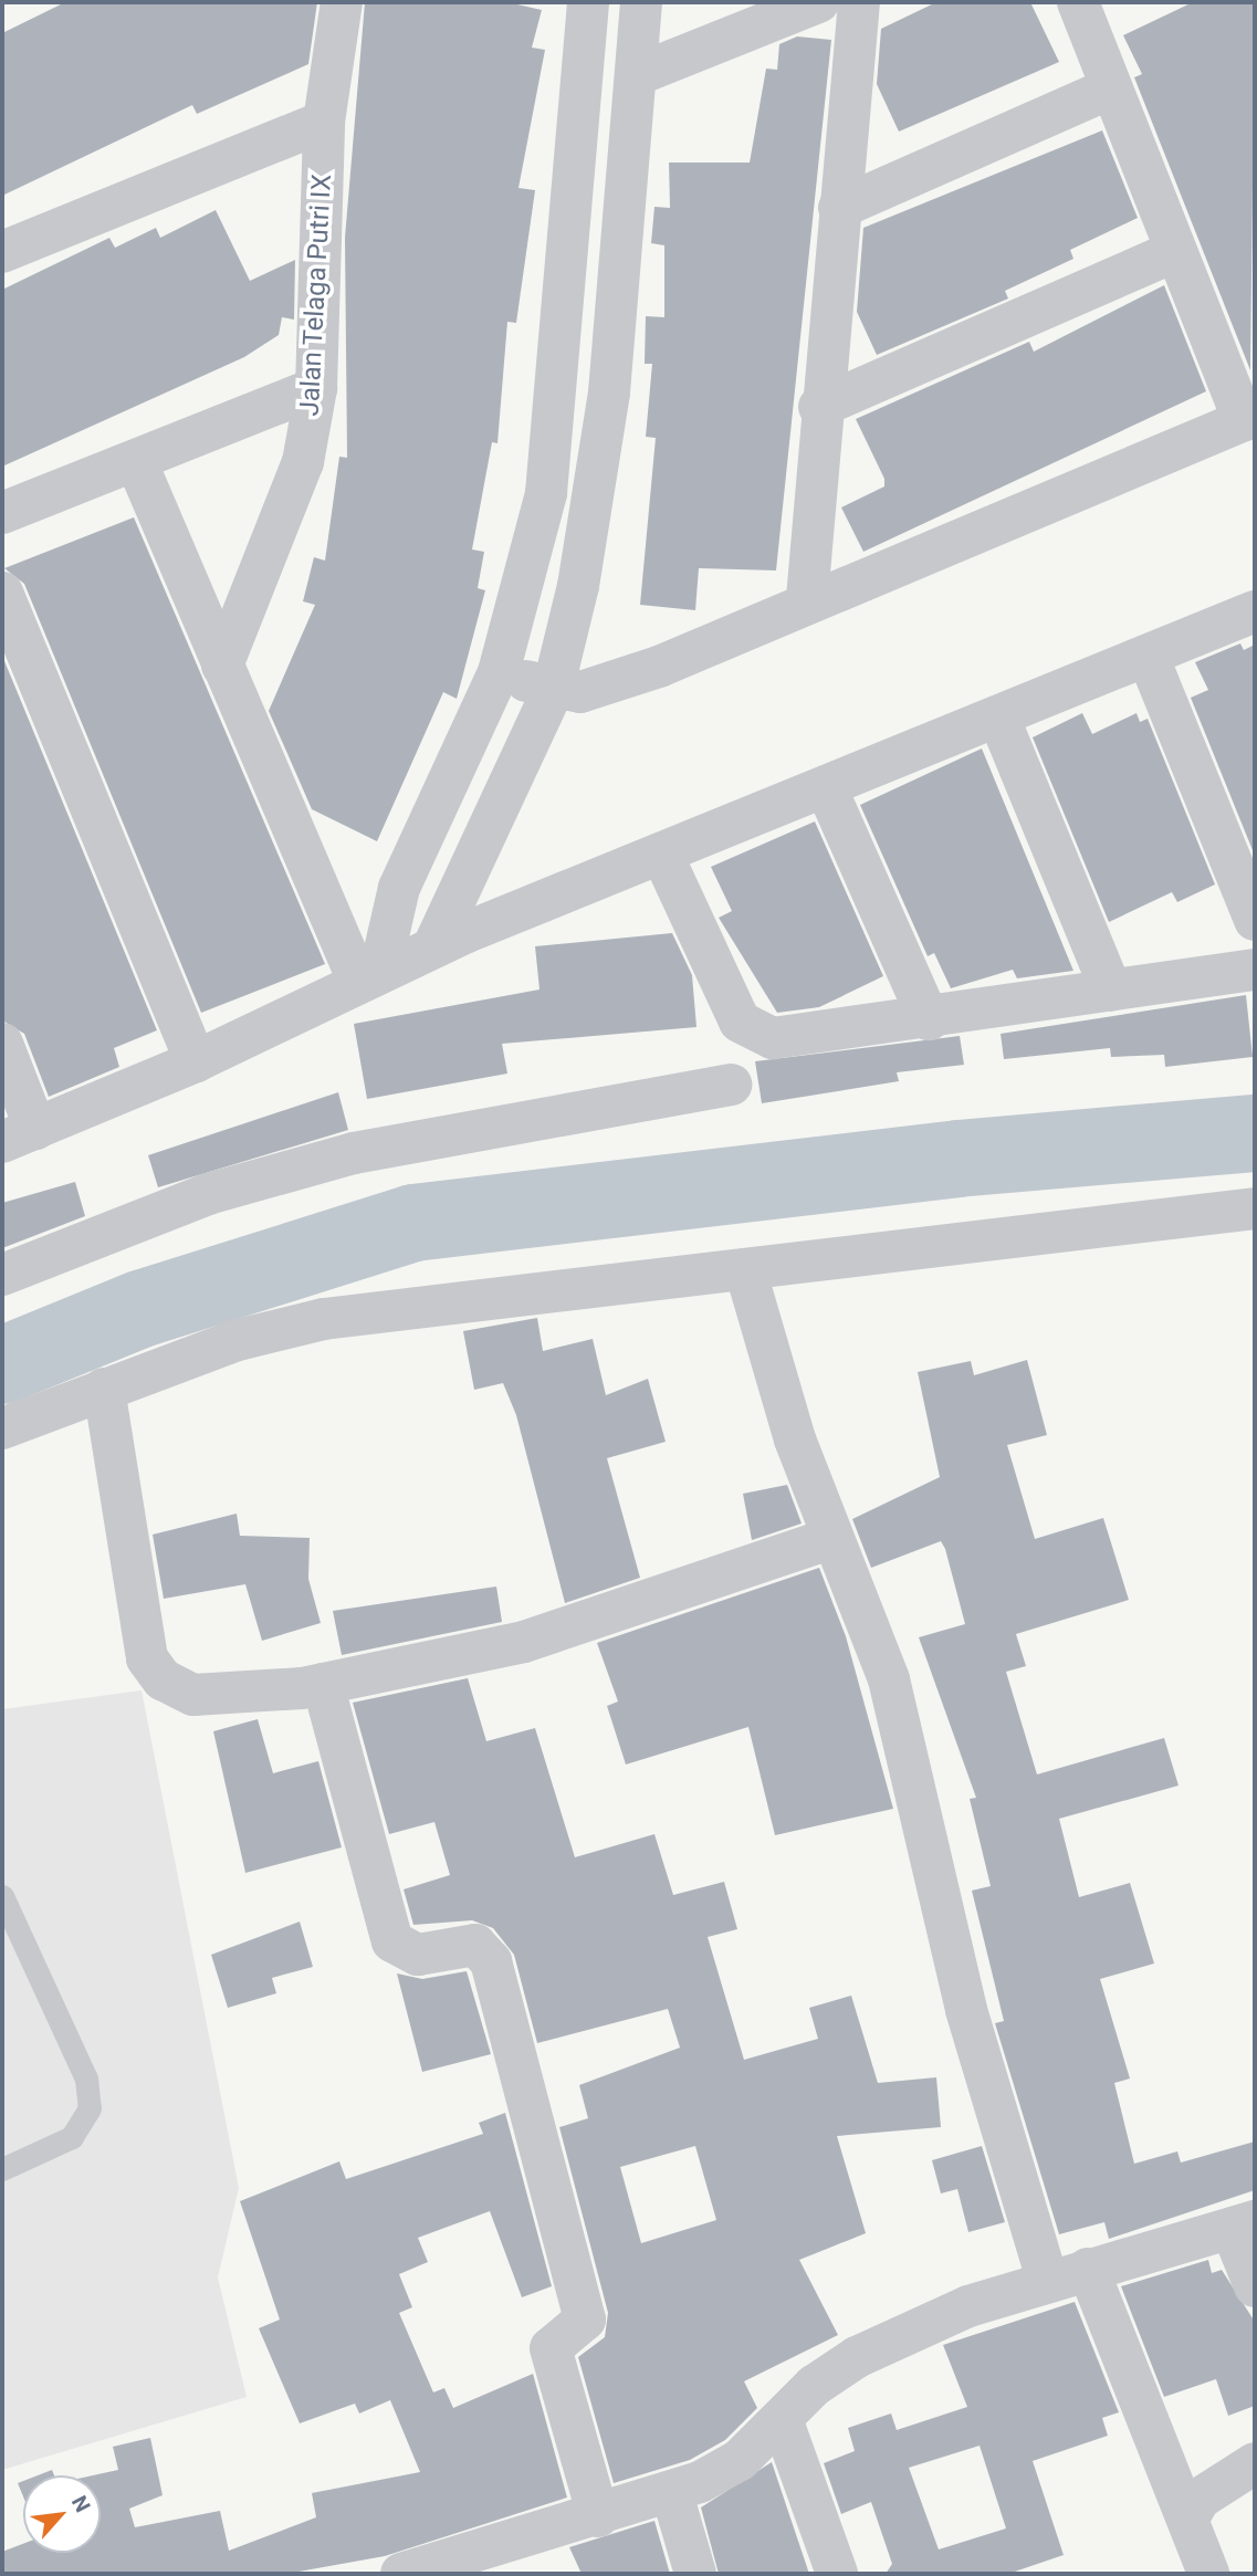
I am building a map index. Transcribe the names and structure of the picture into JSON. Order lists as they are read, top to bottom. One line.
{"streets":{"street":["Jalan Telaga Putri IX"]},"north":"top right"}
